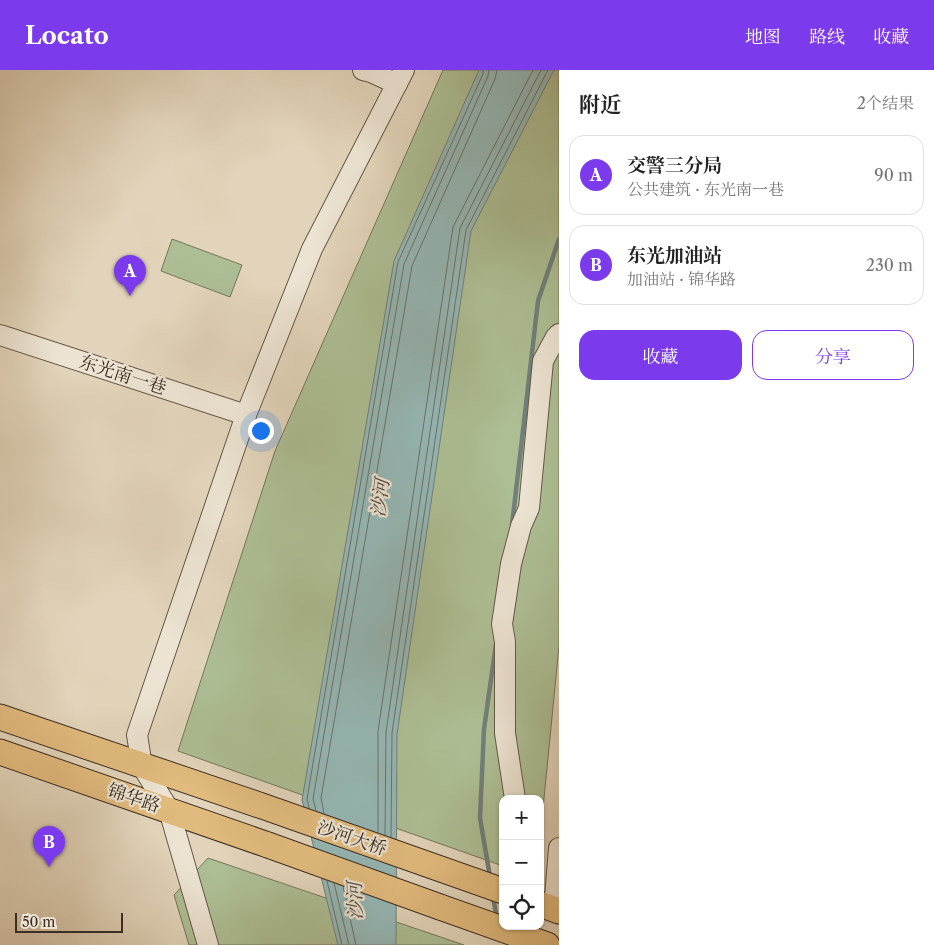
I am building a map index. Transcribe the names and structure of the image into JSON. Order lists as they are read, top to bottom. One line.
{"streets":{"main road":["锦华路","沙河大桥"],"street":["东光南一巷"]},"crossings":[["锦华路","沙河大桥"]],"water":["沙河"],"scale_bar":"50 m","page":{"header":"Locato","nav":["地图","路线","收藏"],"heading":["附近","2个结果"],"list":[{"mark":"A","name":"交警三分局","note":"公共建筑 · 东光南一巷","value":"90 m"},{"mark":"B","name":"东光加油站","note":"加油站 · 锦华路","value":"230 m"}],"pins":["A","B"],"buttons":["收藏","分享"],"map_buttons":["+","−"],"scale":"50 m"}}
